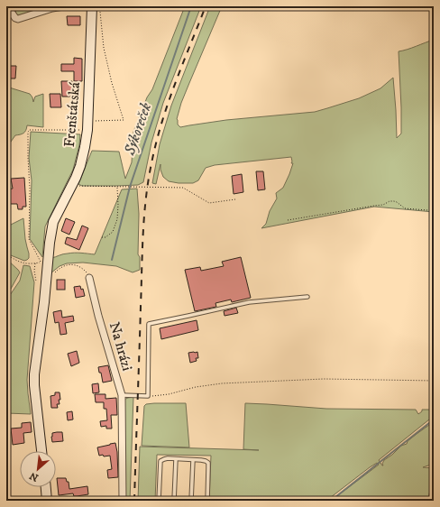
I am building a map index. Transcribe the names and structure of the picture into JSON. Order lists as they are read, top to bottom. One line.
{"streets":{"main road":["Frenštátská"],"street":["Na hrázi"]},"water":["Sýkoreček"],"north":"bottom left"}
